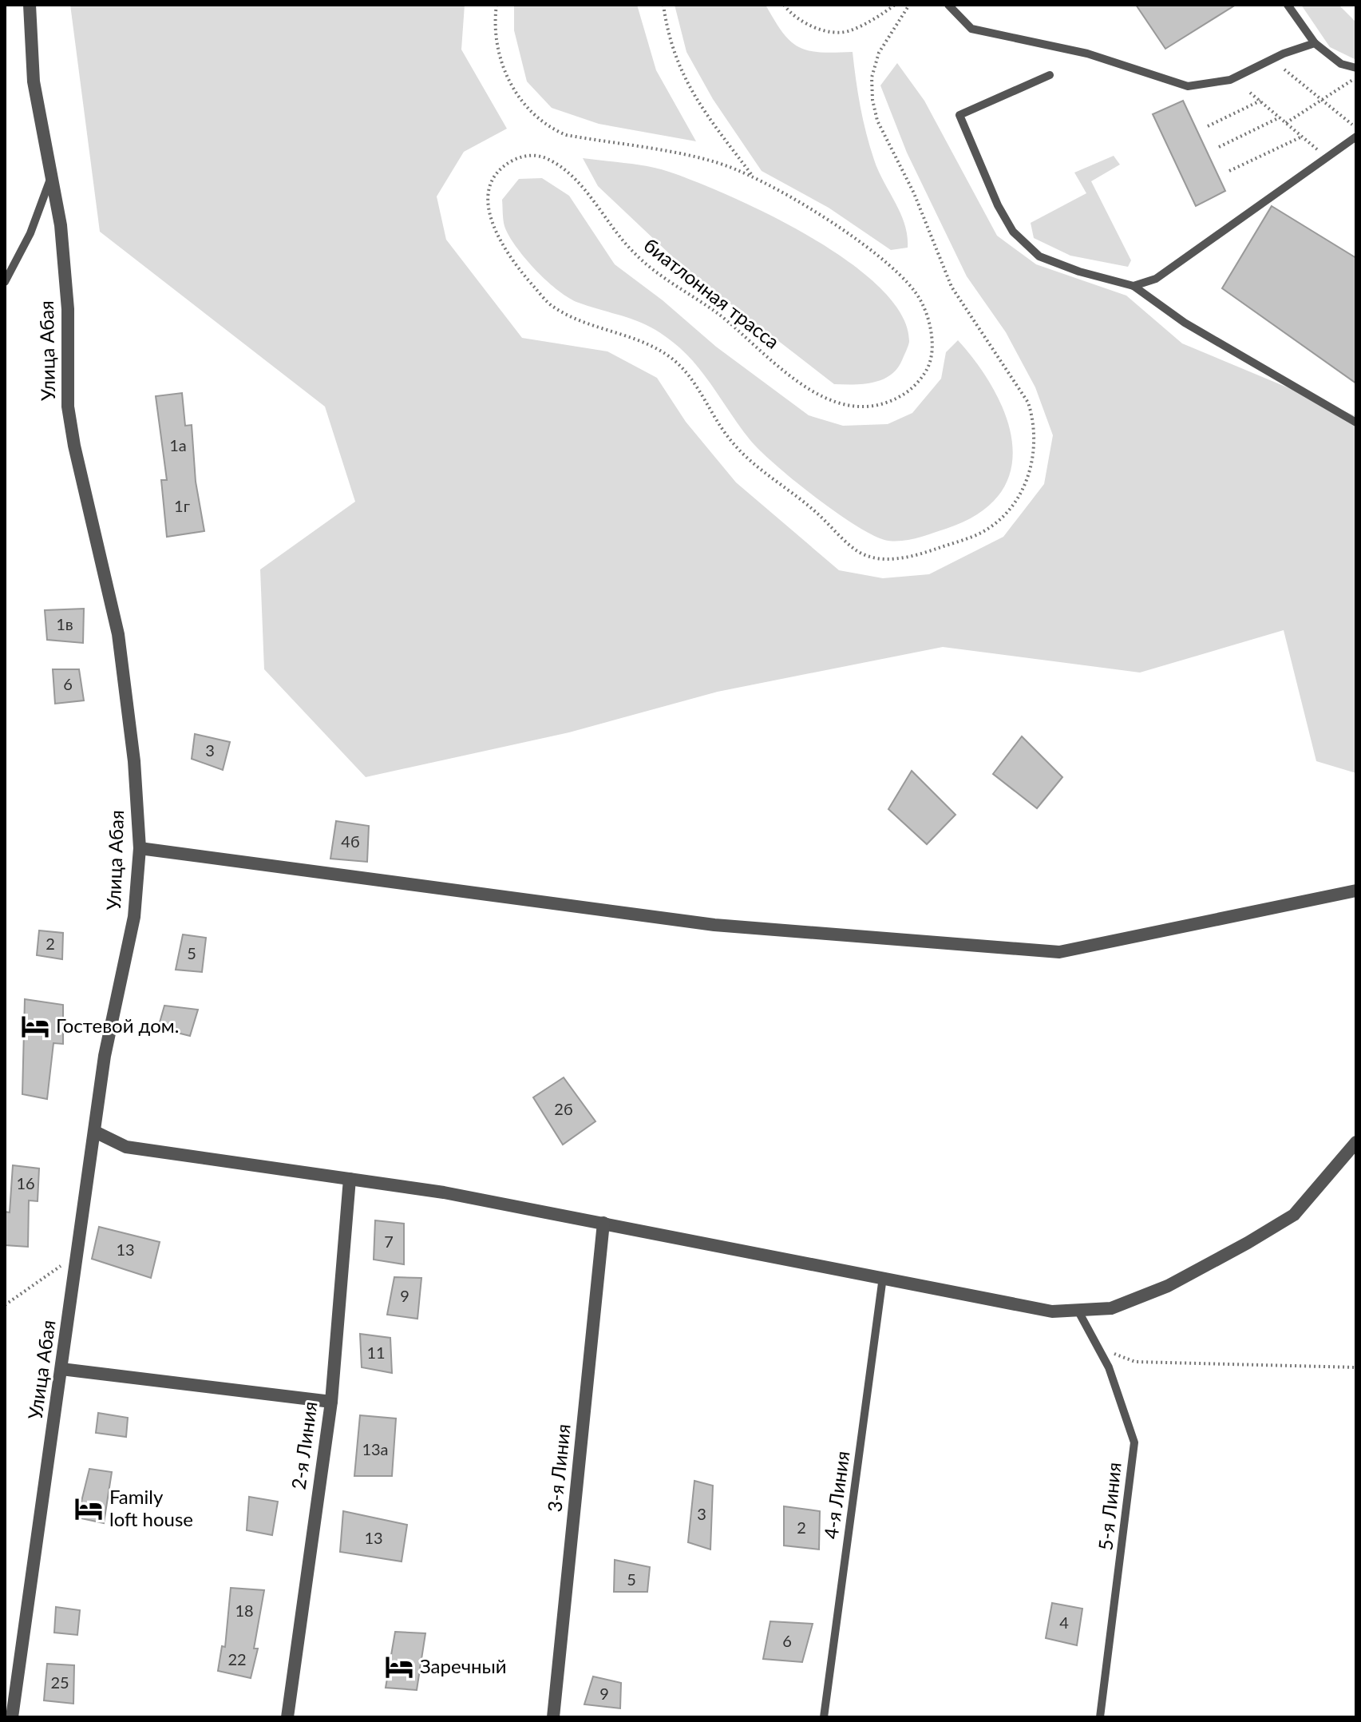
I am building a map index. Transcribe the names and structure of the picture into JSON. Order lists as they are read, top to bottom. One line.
{"streets":{"street":["Улица Абая","2-я Линия","3-я Линия"],"lane":["4-я Линия","5-я Линия"],"path":["биатлонная трасса"]},"places":{"hotel":["Гостевой дом.","Family loft house","Заречный"]},"house_numbers":["1а","1г","1в","6","3","4б","2","5","2б","16","7","13","9","11","13а","3","2","13","5","18","4","6","22","25","9"]}
